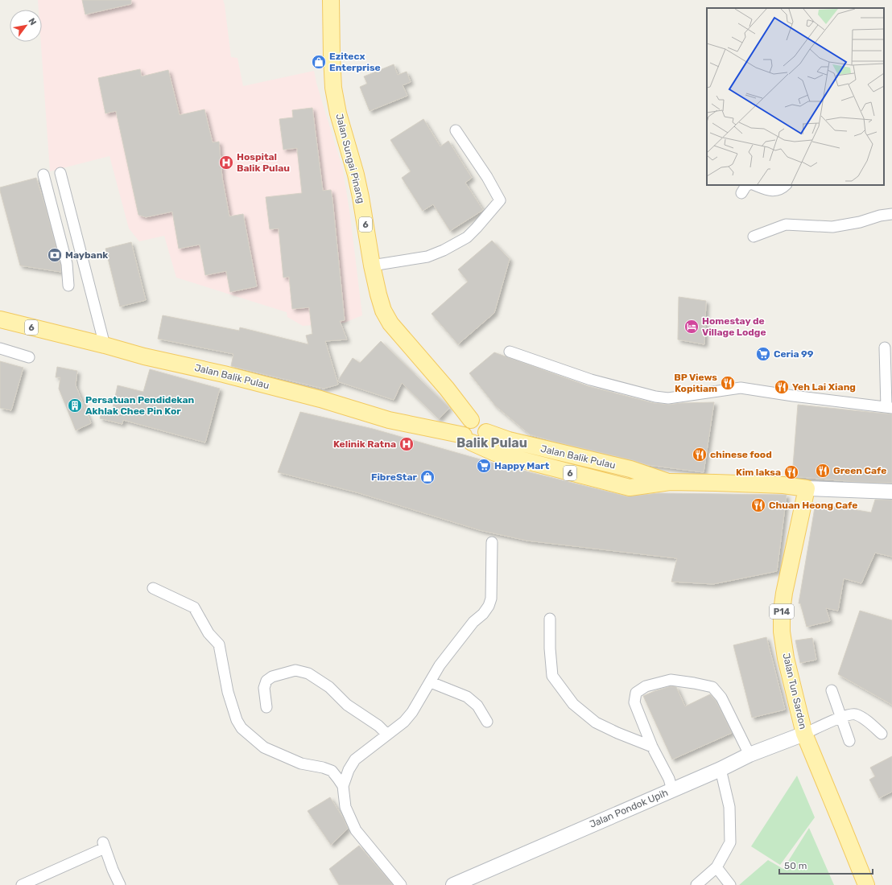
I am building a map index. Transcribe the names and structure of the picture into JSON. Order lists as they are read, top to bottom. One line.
{"streets":{"main road":["Jalan Sungai Pinang","6","Jalan Balik Pulau","P14","Jalan Tun Sardon","Jalan Pondok Upih"]},"crossings":[["Jalan Sungai Pinang","Jalan Balik Pulau"],["Jalan Balik Pulau","Jalan Tun Sardon"],["Jalan Tun Sardon","Jalan Pondok Upih"]],"districts":["Balik Pulau"],"places":{"shop":["Ezitecx Enterprise","FibreStar"],"hospital":["Hospital Balik Pulau","Kelinik Ratna"],"bank":["Maybank"],"hotel":["Homestay de Village Lodge"],"supermarket":["Ceria 99","Happy Mart"],"restaurant":["BP Views Kopitiam","Yeh Lai Xiang","chinese food","Green Cafe","Kim laksa","Chuan Heong Cafe"],"building":["Persatuan Pendidekan Akhlak Chee Pin Kor"]},"scale_bar":"50 m","north":"top right"}
